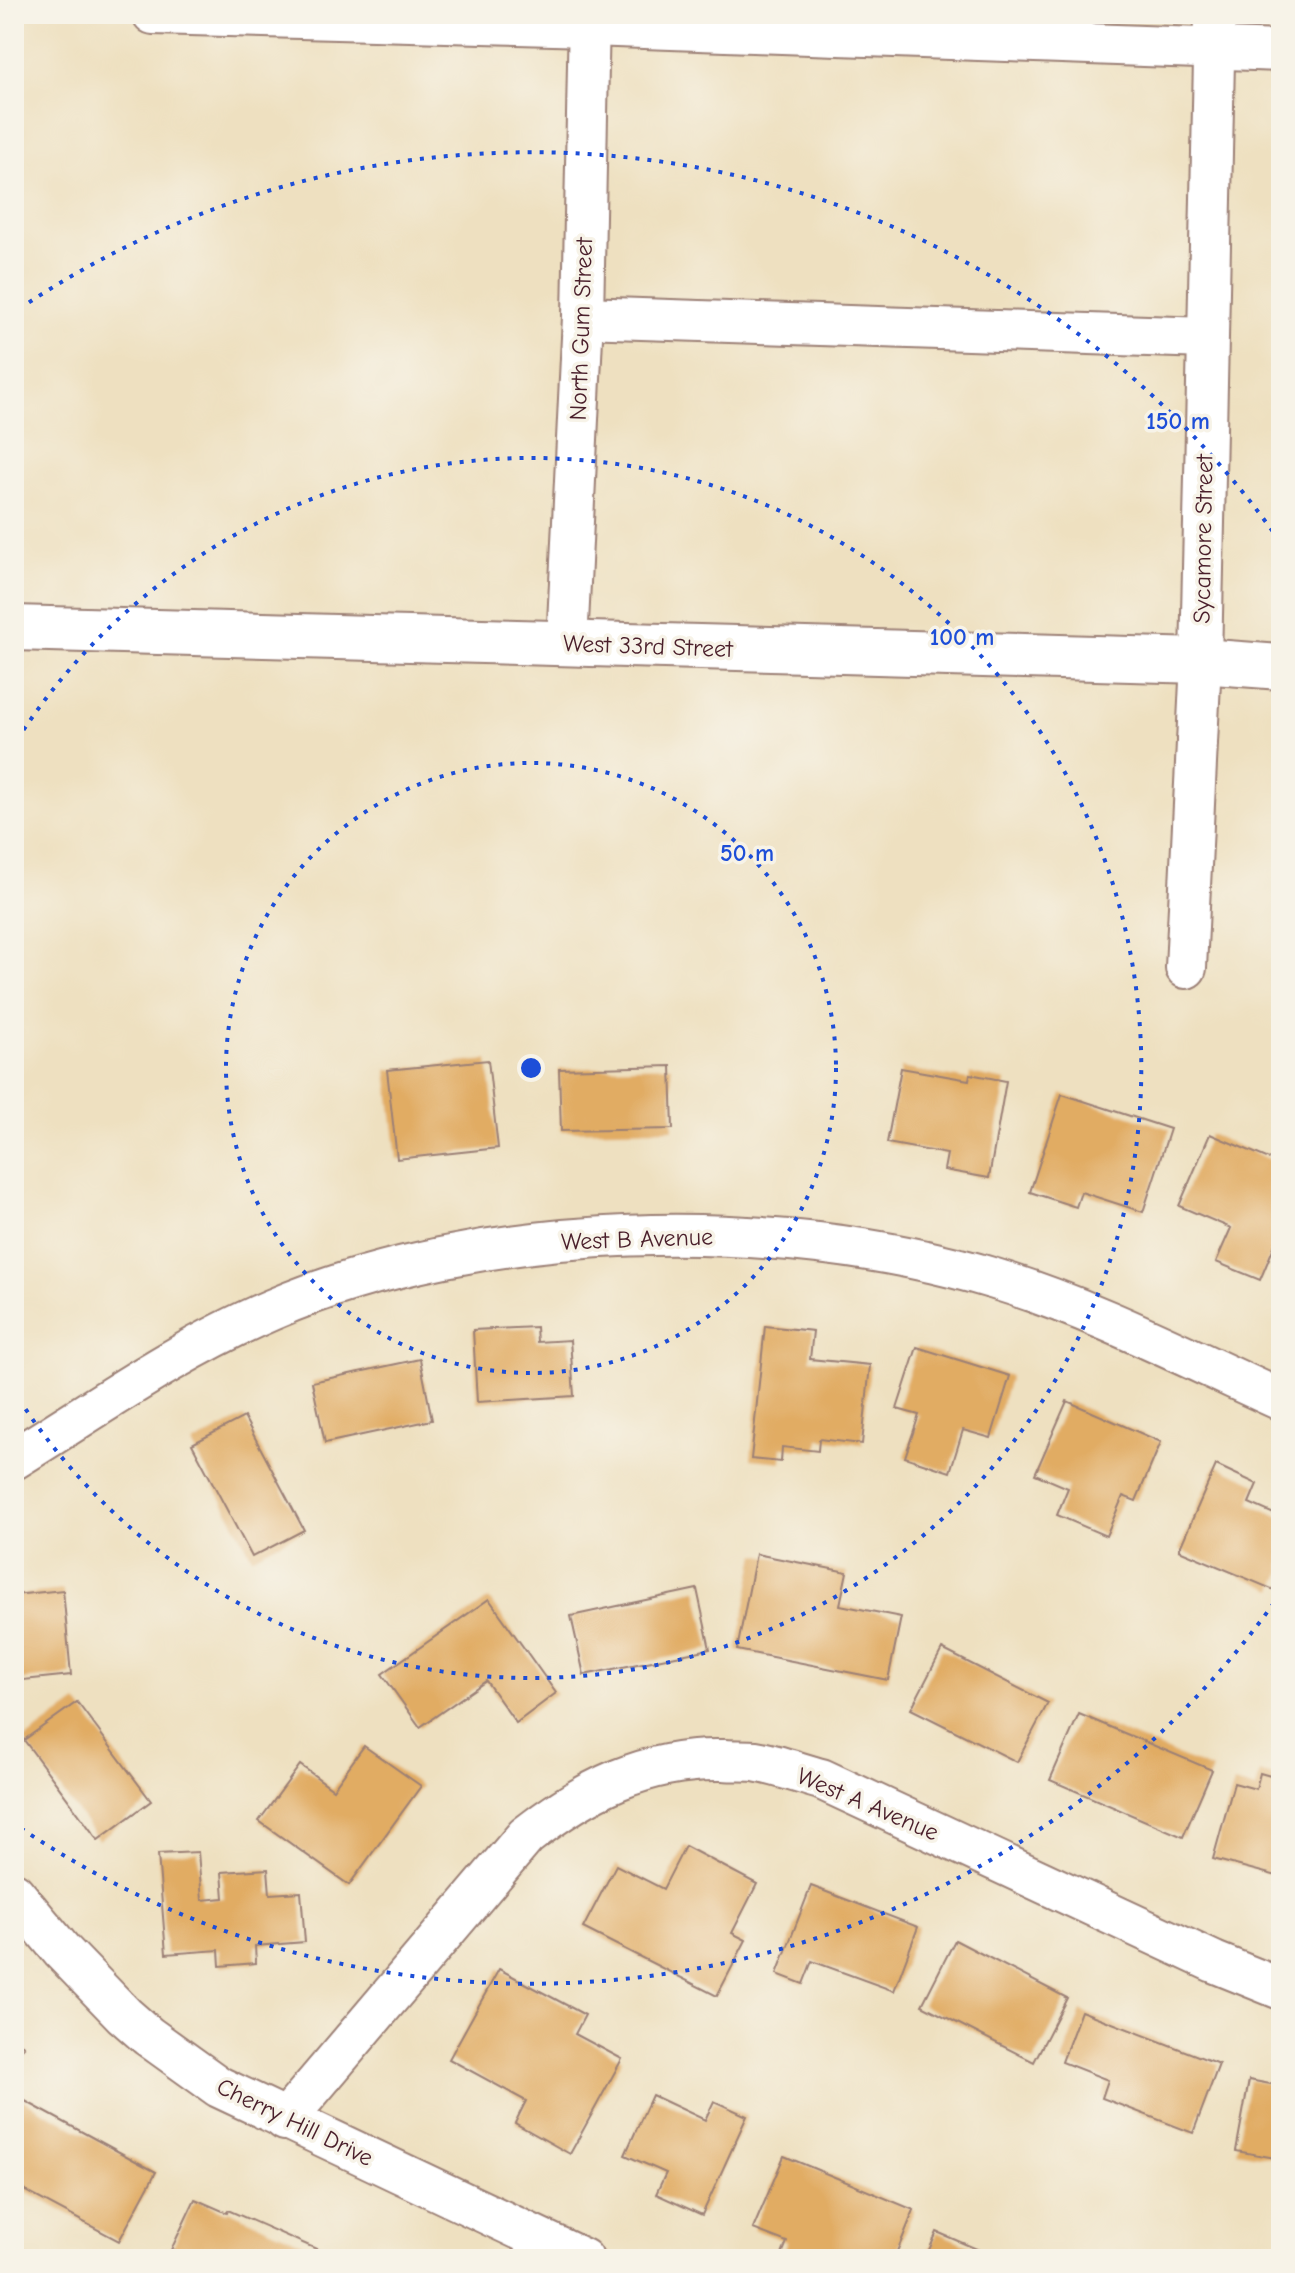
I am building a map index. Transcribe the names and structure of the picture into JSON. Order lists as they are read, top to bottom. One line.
{"streets":{"street":["North Gum Street","Sycamore Street","West 33rd Street","West B Avenue","West A Avenue","Cherry Hill Drive"]},"crossings":[["North Gum Street","West 33rd Street"],["Sycamore Street","West 33rd Street"],["West A Avenue","Cherry Hill Drive"]],"rings":["150 m","100 m","50 m"]}
